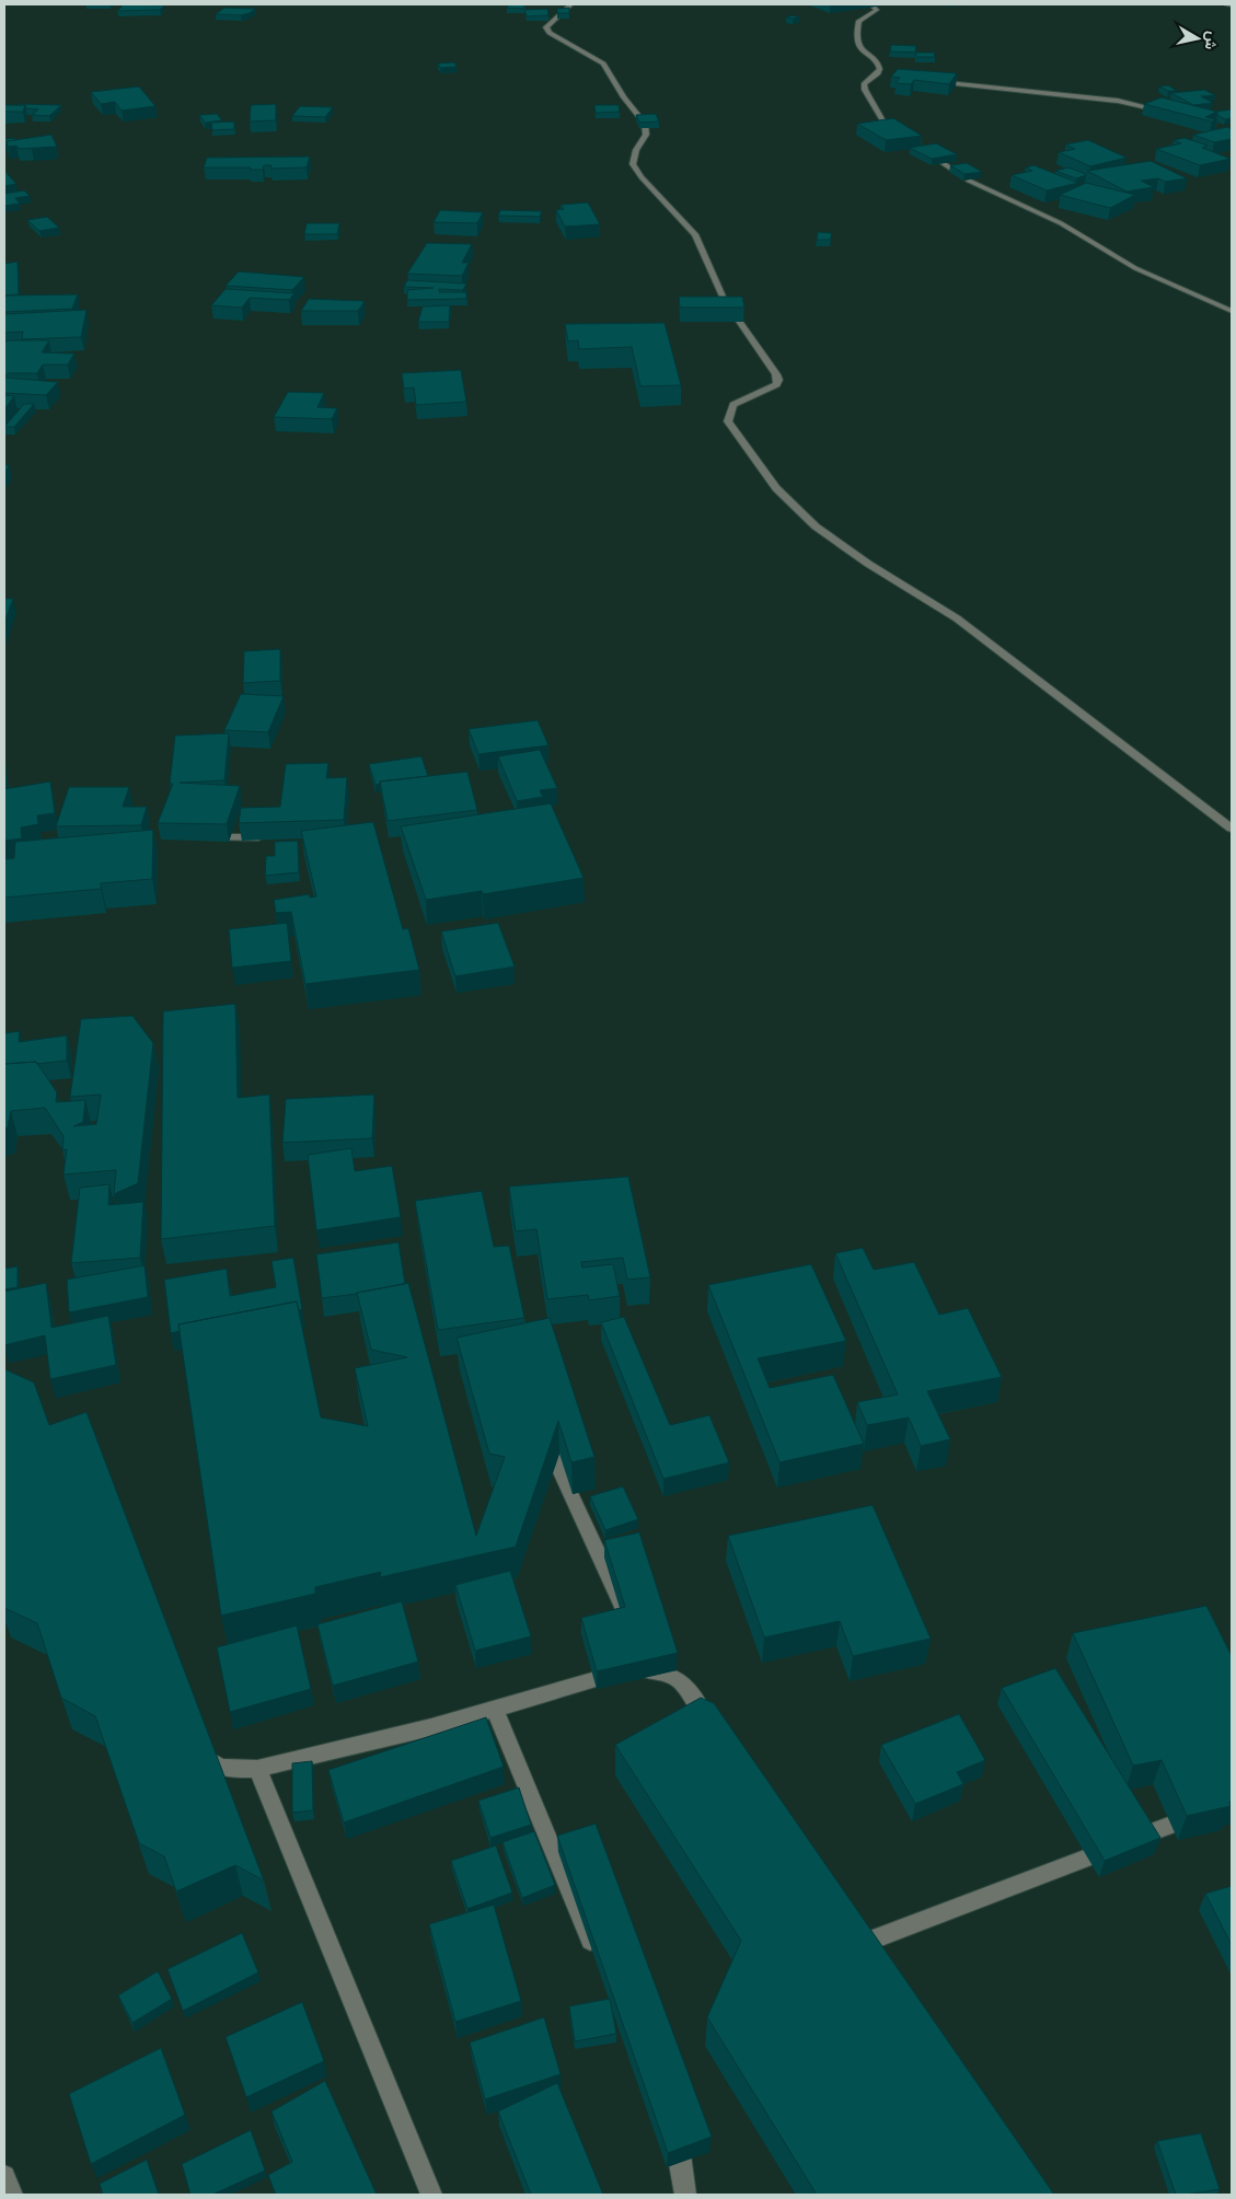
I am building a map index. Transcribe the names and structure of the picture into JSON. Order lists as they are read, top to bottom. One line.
{"north":"right"}
